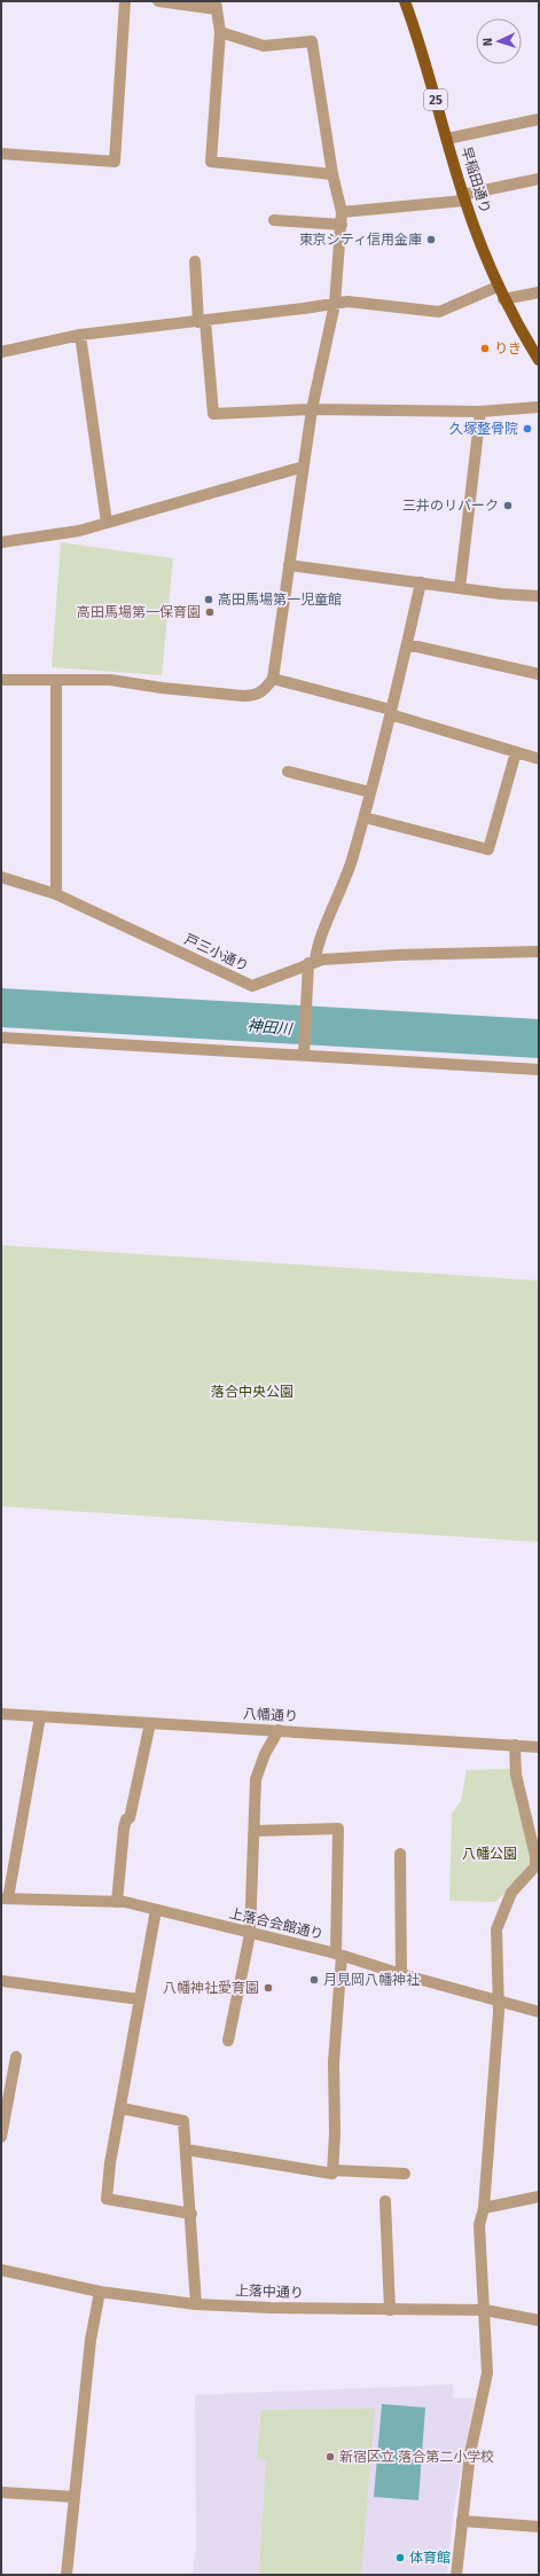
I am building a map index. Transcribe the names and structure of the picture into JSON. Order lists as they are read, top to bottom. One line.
{"streets":{"main road":["25","早稲田通り"],"street":["戸三小通り","八幡通り","上落合会館通り","上落中通り"]},"water":["神田川"],"parks":["落合中央公園","八幡公園"],"places":["東京シティ信用金庫","りき","久塚整骨院","三井のリパーク","高田馬場第一児童館","高田馬場第一保育園","月見岡八幡神社","八幡神社愛育園","新宿区立 落合第二小学校","体育館"],"north":"left"}
